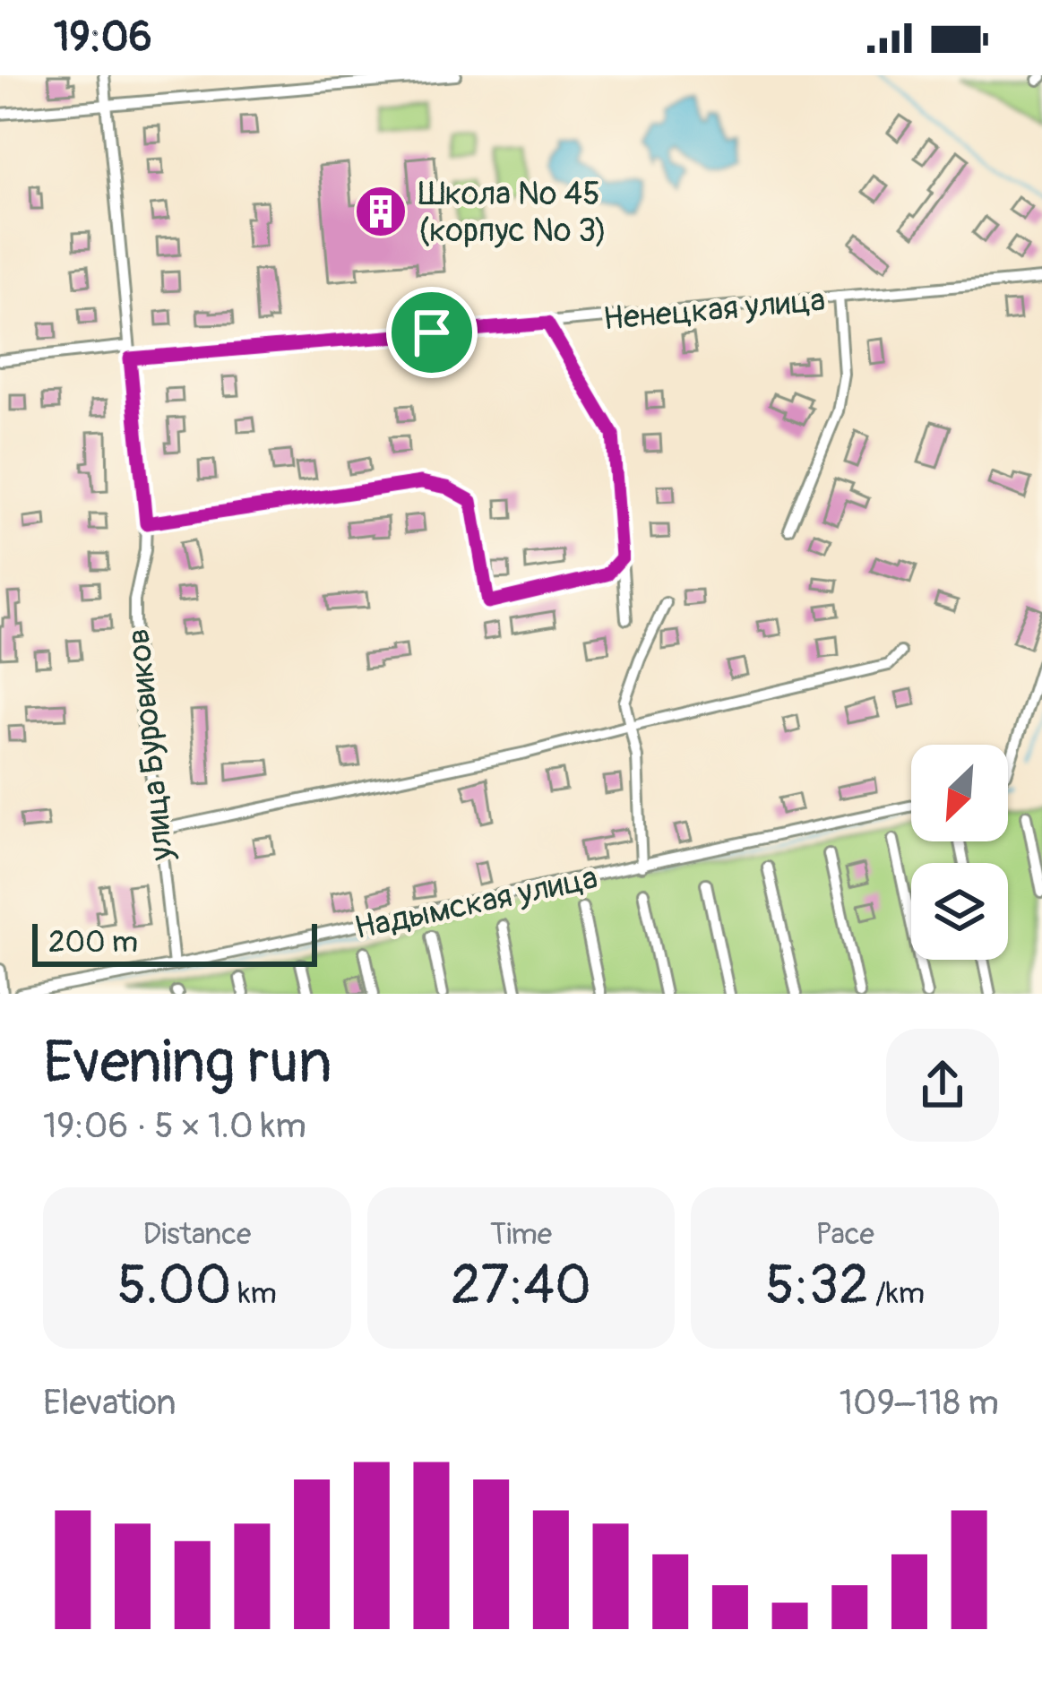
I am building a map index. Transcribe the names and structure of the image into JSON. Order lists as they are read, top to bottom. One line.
{"streets":{"street":["Ненецкая улица","улица Буровиков","Надымская улица"]},"crossings":[["Ненецкая улица","улица Буровиков"],["улица Буровиков","Надымская улица"]],"places":{"building":["Школа № 45 (корпус № 3)"]},"scale_bar":"200 m","north":"bottom left","page":{"status":"19:06","scale":"200 m","heading":["Evening run","19:06 · 5 × 1.0 km"],"stats":[["Distance","5.00 km"],["Time","27:40"],["Pace","5:32 /km"]],"chart":["Elevation","109–118 m"]}}
